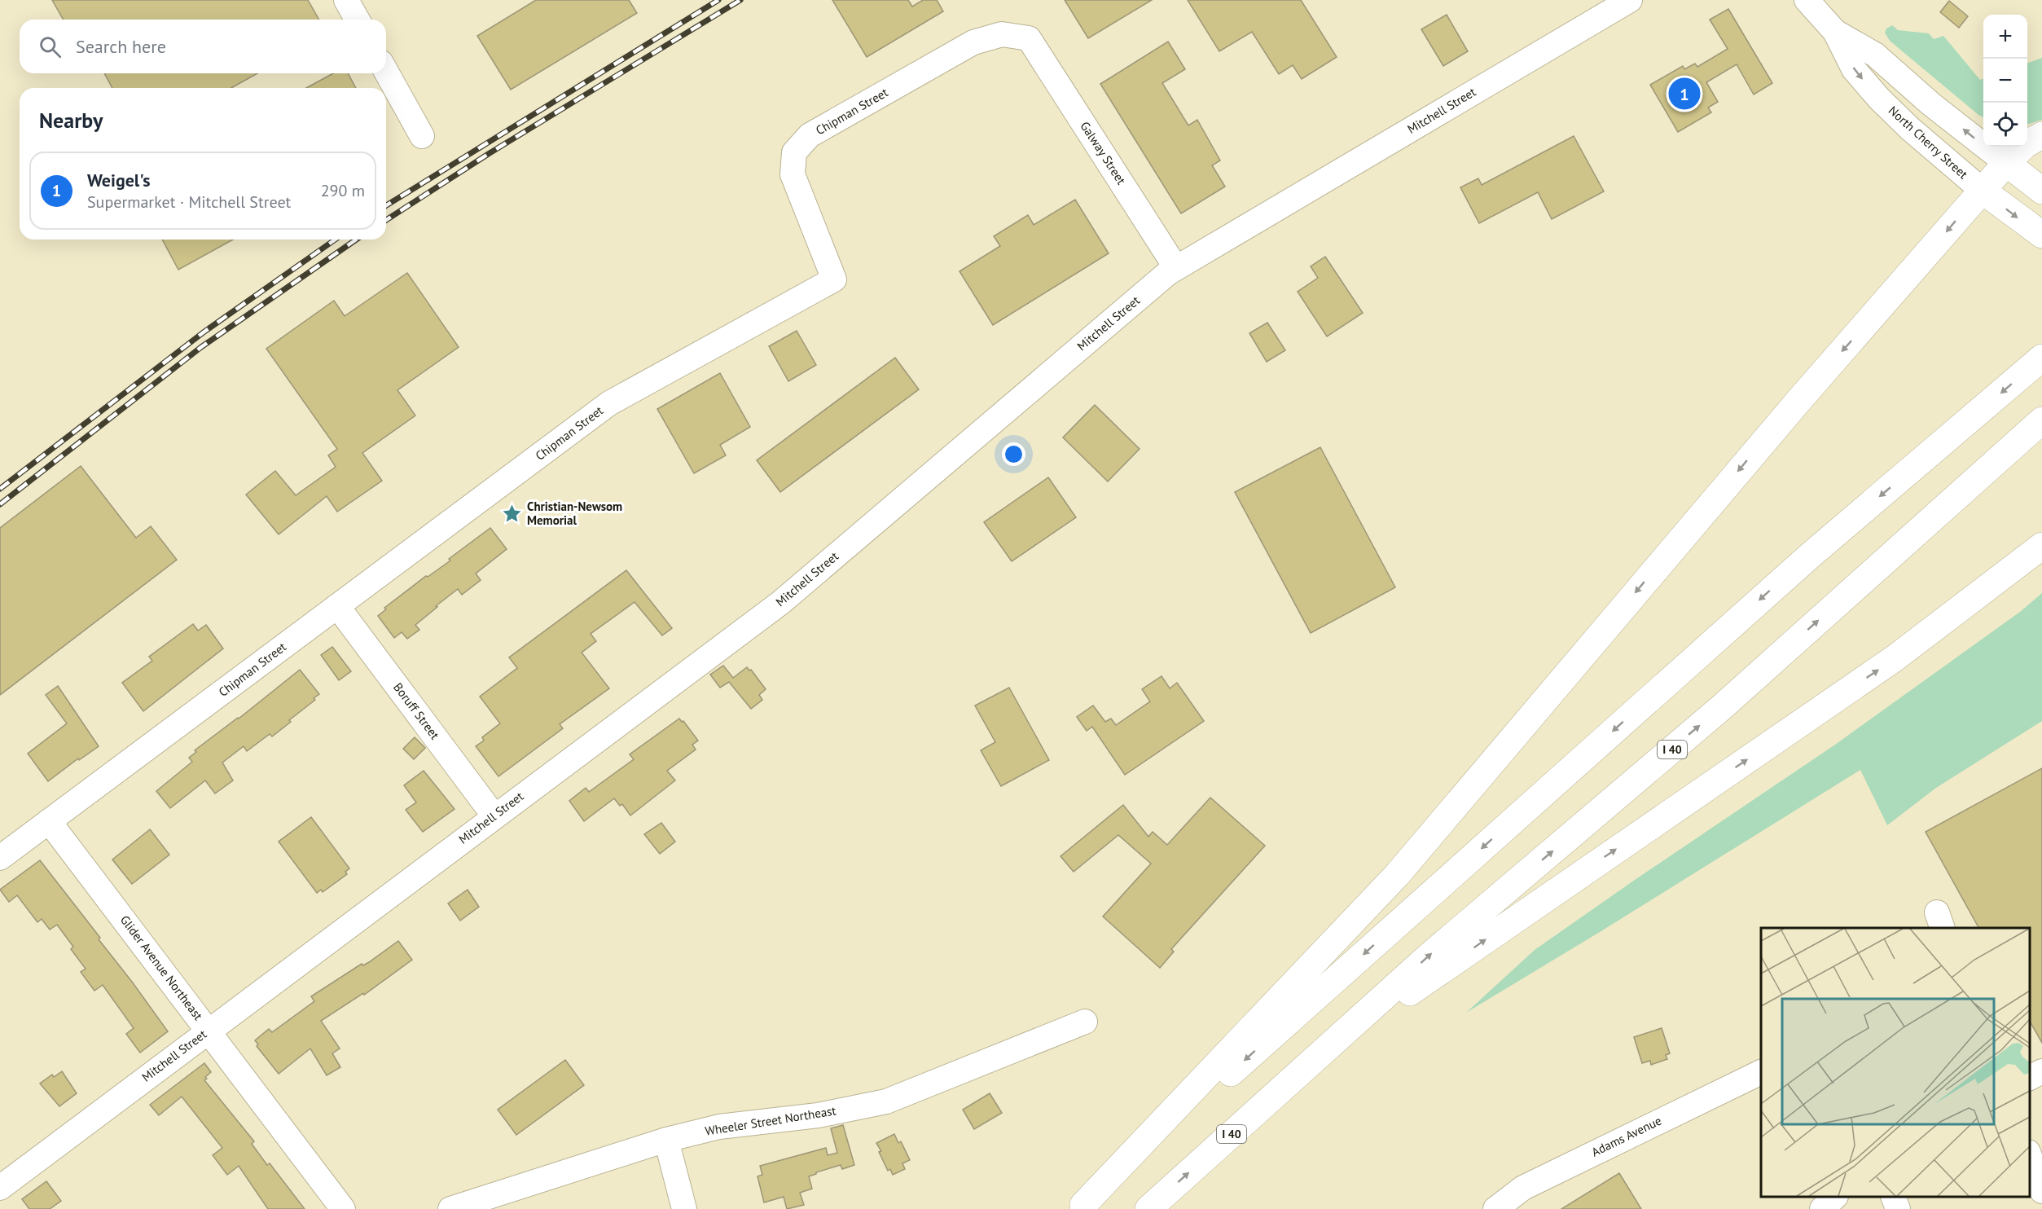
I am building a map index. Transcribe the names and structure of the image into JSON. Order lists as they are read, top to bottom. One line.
{"streets":{"main road":["North Cherry Street","I 40"],"street":["Mitchell Street","Chipman Street","Galway Street","Boruff Street","Glider Avenue Northeast","Wheeler Street Northeast","Adams Avenue"]},"crossings":[["Mitchell Street","Galway Street"],["Mitchell Street","Boruff Street"],["Mitchell Street","Glider Avenue Northeast"],["Chipman Street","Galway Street"],["Chipman Street","Boruff Street"],["Chipman Street","Glider Avenue Northeast"]],"places":{"place":["Christian-Newsom Memorial"]},"page":{"map_buttons":["+","−"],"search":"Search here","pins":"1","heading":"Nearby","list":[{"mark":"1","name":"Weigel's","note":"Supermarket · Mitchell Street","value":"290 m"}]}}
